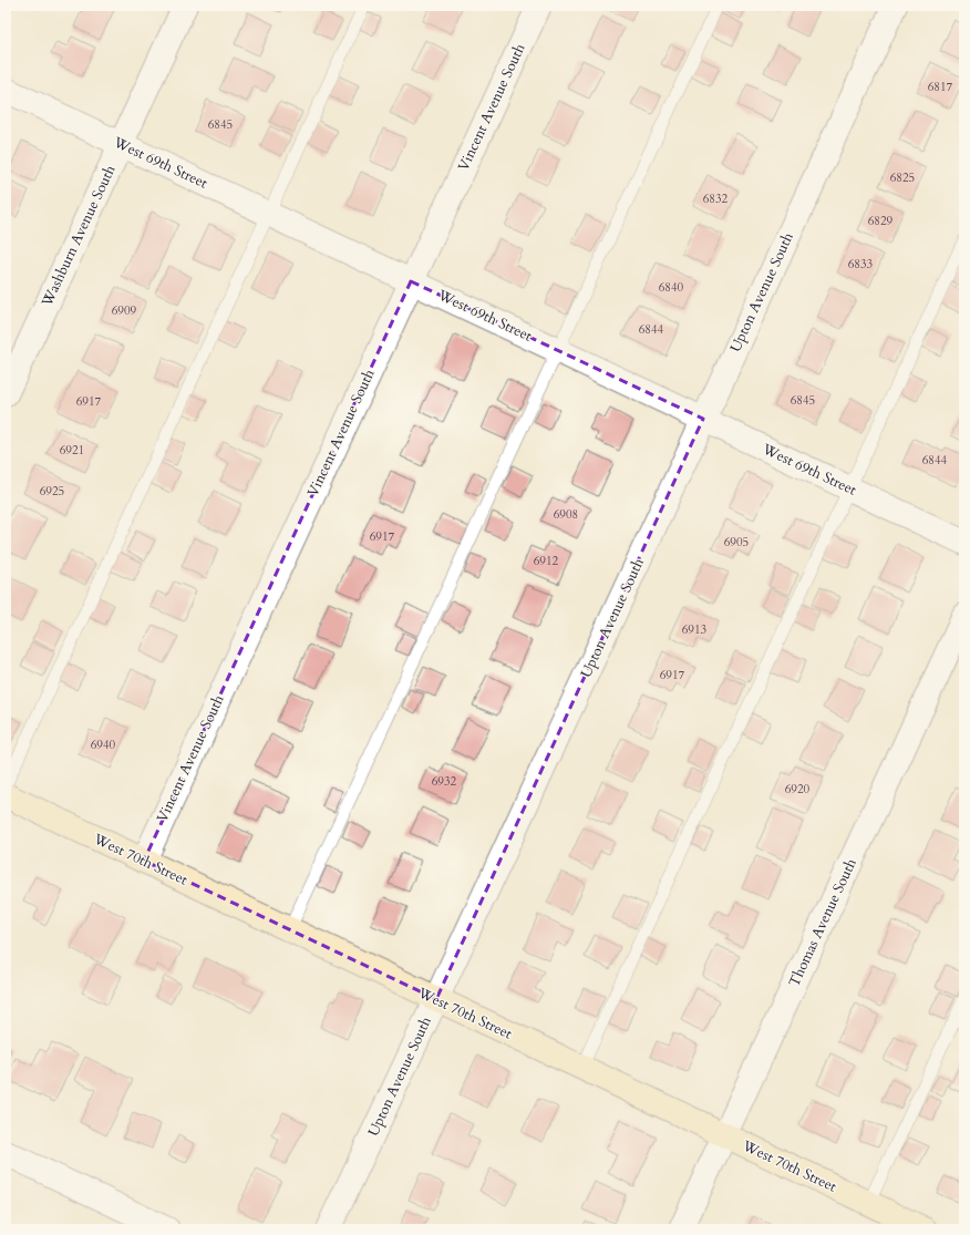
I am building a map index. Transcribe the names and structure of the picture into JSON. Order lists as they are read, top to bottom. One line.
{"streets":{"street":["Vincent Avenue South","West 69th Street","Washburn Avenue South","Upton Avenue South","West 70th Street","Thomas Avenue South"]},"crossings":[["Vincent Avenue South","West 69th Street"],["Vincent Avenue South","West 70th Street"],["West 69th Street","Washburn Avenue South"],["West 69th Street","Upton Avenue South"],["Upton Avenue South","West 70th Street"],["West 70th Street","Thomas Avenue South"]],"house_numbers":["6817","6845","6825","6832","6829","6833","6840","6909","6844","6845","6917","6921","6844","6925","6908","6917","6905","6912","6913","6917","6940","6932","6920"]}
